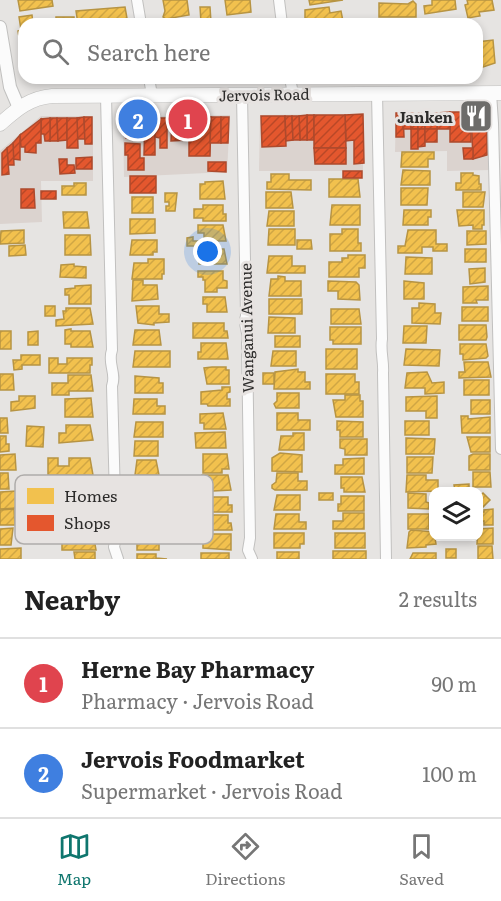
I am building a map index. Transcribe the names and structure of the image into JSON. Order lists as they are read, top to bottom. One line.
{"streets":{"main road":["Jervois Road"],"street":["Wanganui Avenue"]},"crossings":[["Jervois Road","Wanganui Avenue"]],"places":{"restaurant":["Janken"]},"legend":["Homes","Shops"],"page":{"search":"Search here","pins":["1","2"],"heading":["Nearby","2 results"],"list":[{"mark":"1","name":"Herne Bay Pharmacy","note":"Pharmacy · Jervois Road","value":"90 m"},{"mark":"2","name":"Jervois Foodmarket","note":"Supermarket · Jervois Road","value":"100 m"}],"nav":["Map","Directions","Saved"]}}
